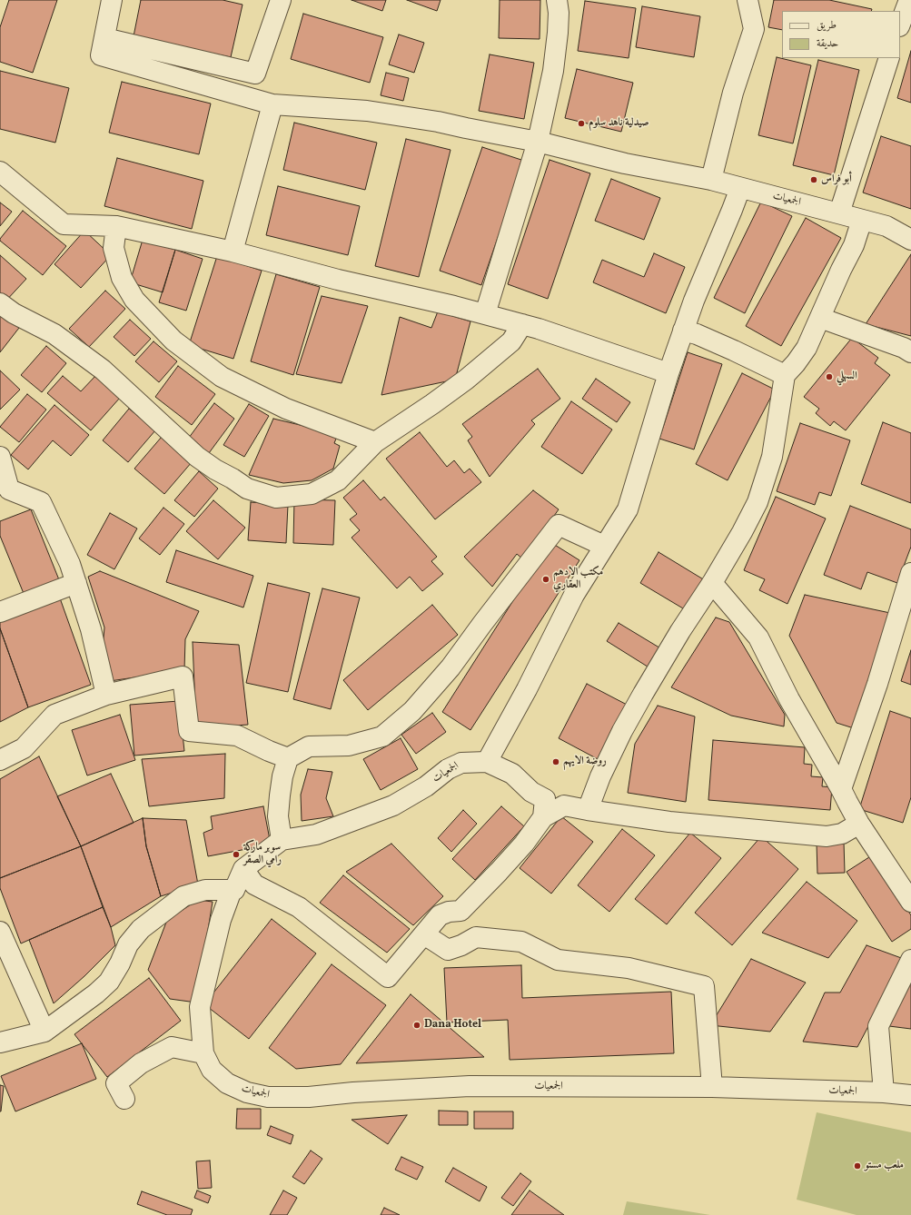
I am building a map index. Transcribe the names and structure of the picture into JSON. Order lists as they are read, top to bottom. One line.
{"streets":{"street":["الجمعيات"]},"places":["صيدلية ناهد سلوم","أبو فراس","السهلي","مكتب الادهم العقاري","روضة الايهم","سوبر ماركة رامي الصقر","Dana Hotel","ملعب مستو"],"legend":["طريق","حديقة"]}
